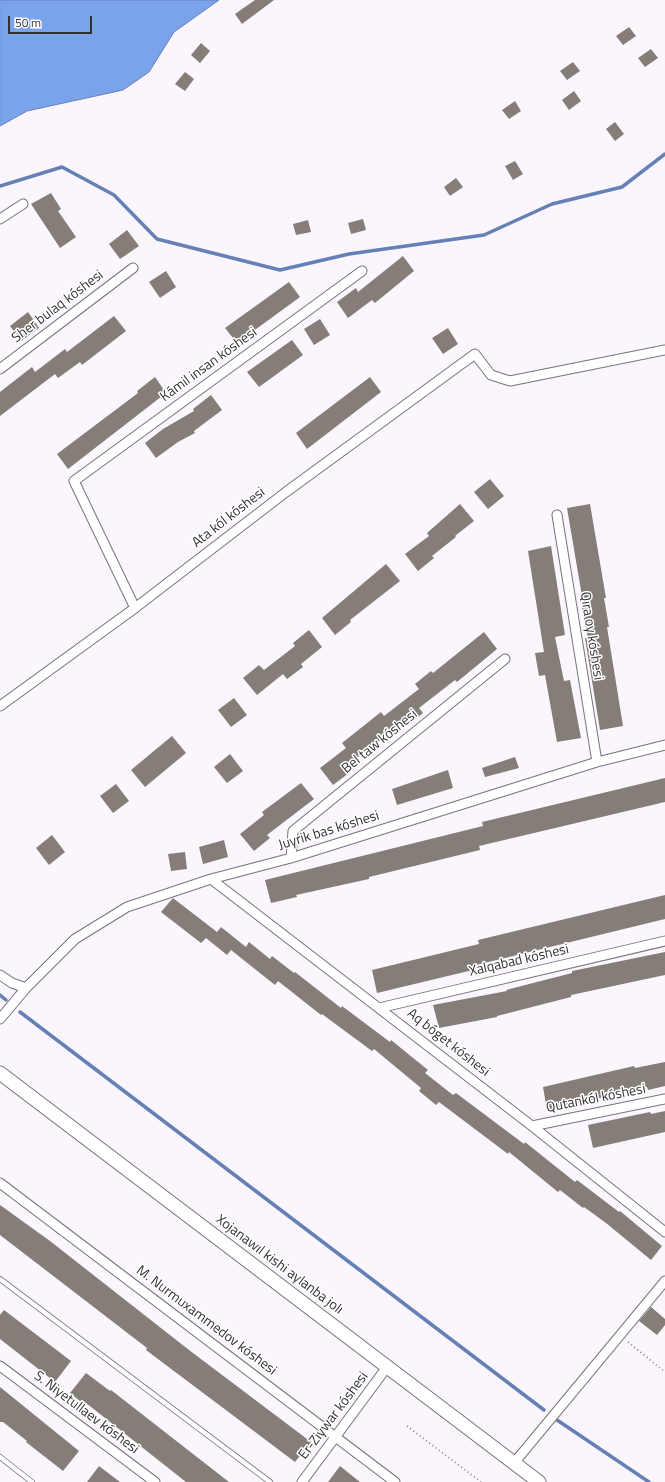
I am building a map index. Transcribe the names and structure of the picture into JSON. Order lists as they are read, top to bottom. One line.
{"streets":{"main road":["Xojanawıl kishi aylanba jolı"],"street":["Sher bulaq kóshesi","Kámil insan kóshesi","Ata kól kóshesi","Qıra oy kóshesi","Bel taw kóshesi","Juyrik bas kóshesi","Xalqabad kóshesi","Aq bóget kóshesi","Qutankól kóshesi","M. Nurmuxammedov kóshesi","S. Niyetullaev kóshesi","Er-Ziywar kóshesi"]},"crossings":[["Kámil insan kóshesi","Ata kól kóshesi"],["Qıra oy kóshesi","Juyrik bas kóshesi"],["Bel taw kóshesi","Juyrik bas kóshesi"],["Juyrik bas kóshesi","Aq bóget kóshesi"],["Xalqabad kóshesi","Aq bóget kóshesi"],["Aq bóget kóshesi","Qutankól kóshesi"],["Xojanawıl kishi aylanba jolı","Er-Ziywar kóshesi"],["M. Nurmuxammedov kóshesi","Er-Ziywar kóshesi"]],"scale_bar":"50 m"}
